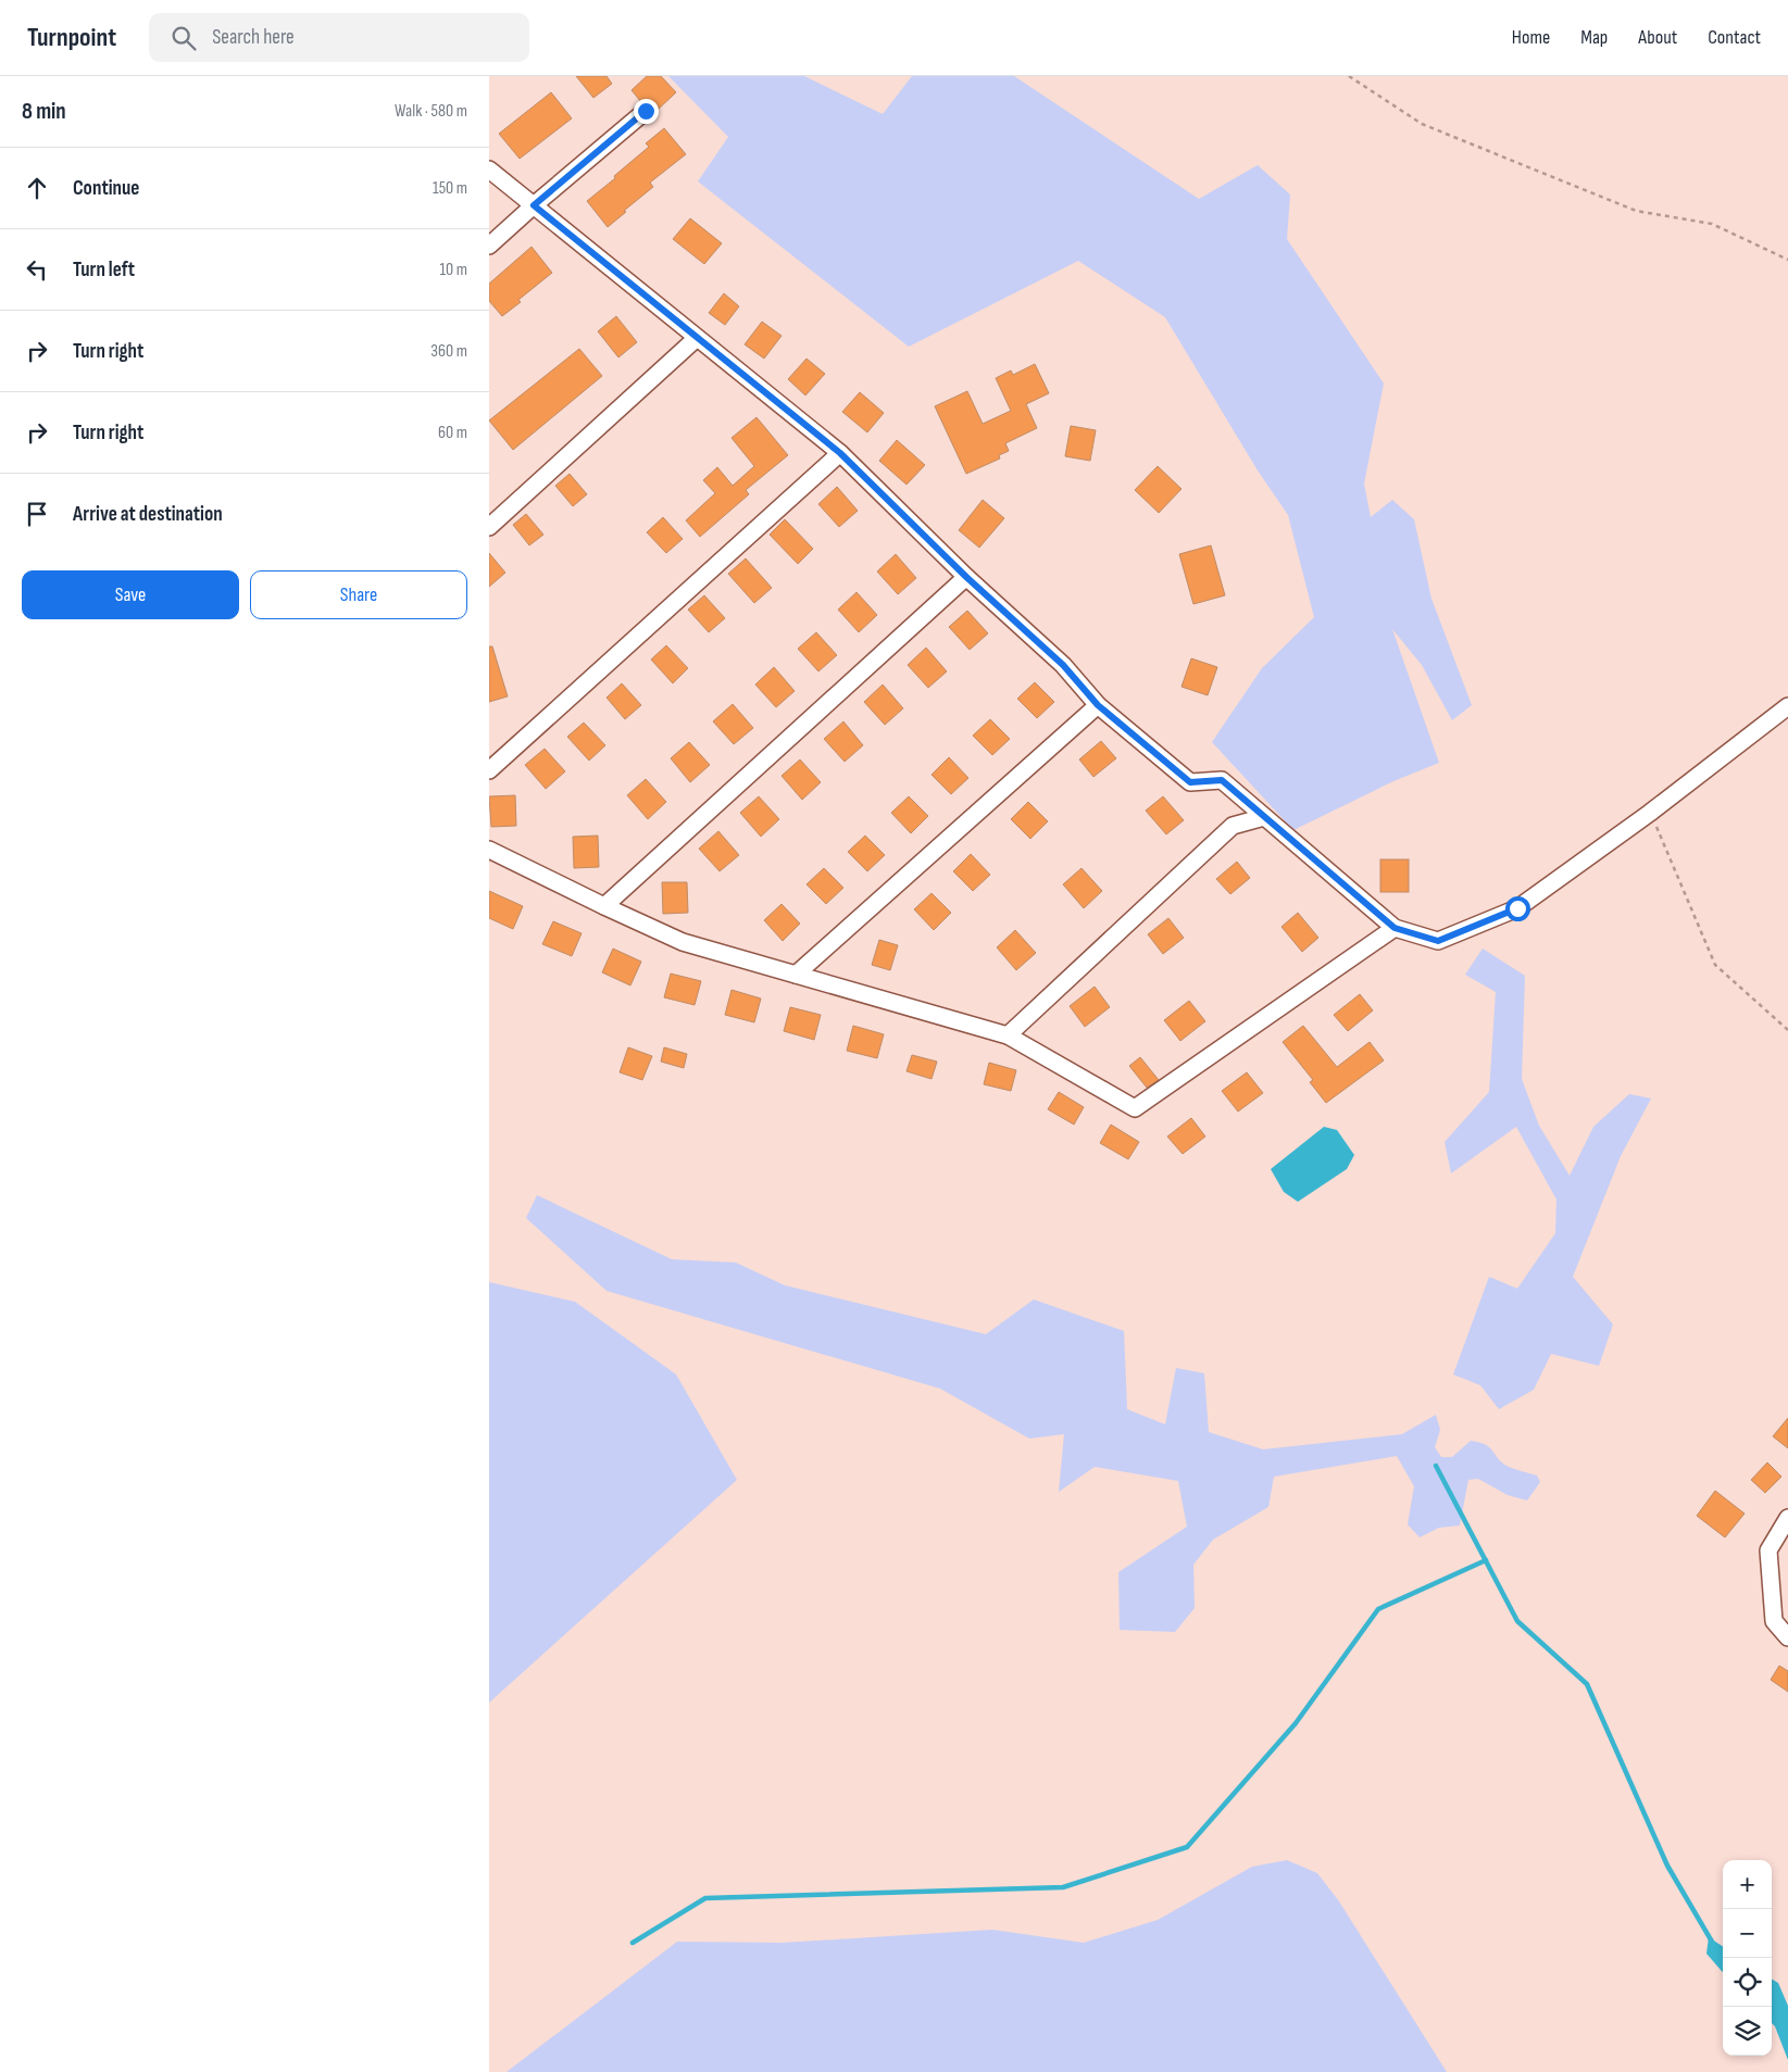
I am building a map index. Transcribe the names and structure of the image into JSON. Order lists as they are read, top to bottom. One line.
{"page":{"header":"Turnpoint","search":"Search here","nav":["Home","Map","About","Contact"],"heading":["8 min","Walk · 580 m"],"list":[["Continue","150 m"],["Turn left","10 m"],["Turn right","360 m"],["Turn right","60 m"],"Arrive at destination"],"buttons":["Save","Share"],"map_buttons":["+","−"]}}
